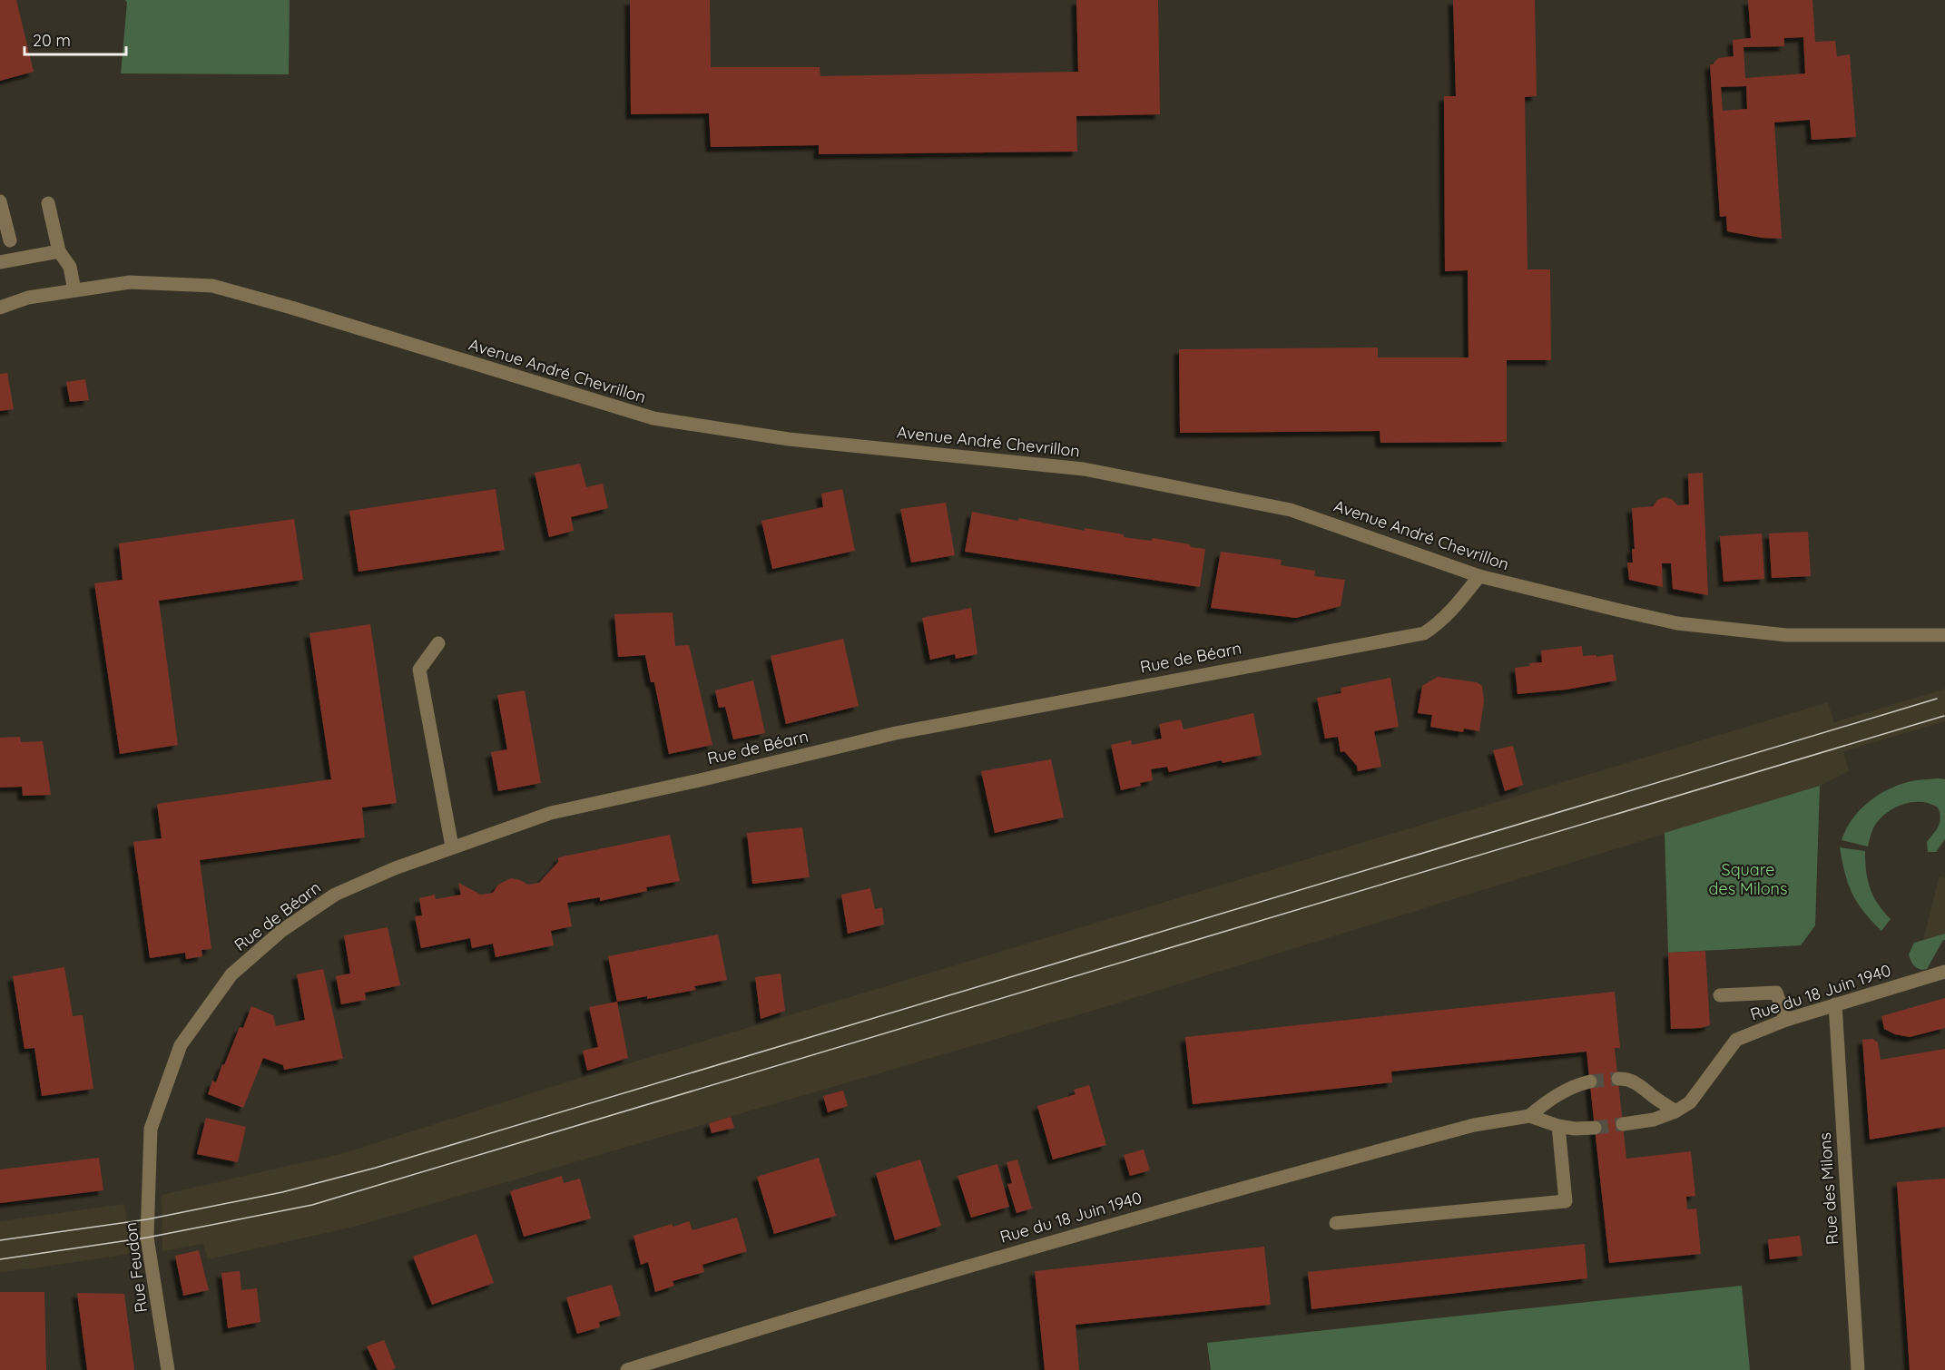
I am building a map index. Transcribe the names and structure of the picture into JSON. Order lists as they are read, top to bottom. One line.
{"streets":{"street":["Avenue André Chevrillon","Rue de Béarn","Rue du 18 Juin 1940","Rue des Milons","Rue Feudon"]},"crossings":[["Avenue André Chevrillon","Rue de Béarn"],["Rue de Béarn","Rue Feudon"],["Rue du 18 Juin 1940","Rue des Milons"]],"parks":["Square des Milons"],"scale_bar":"20 m"}
